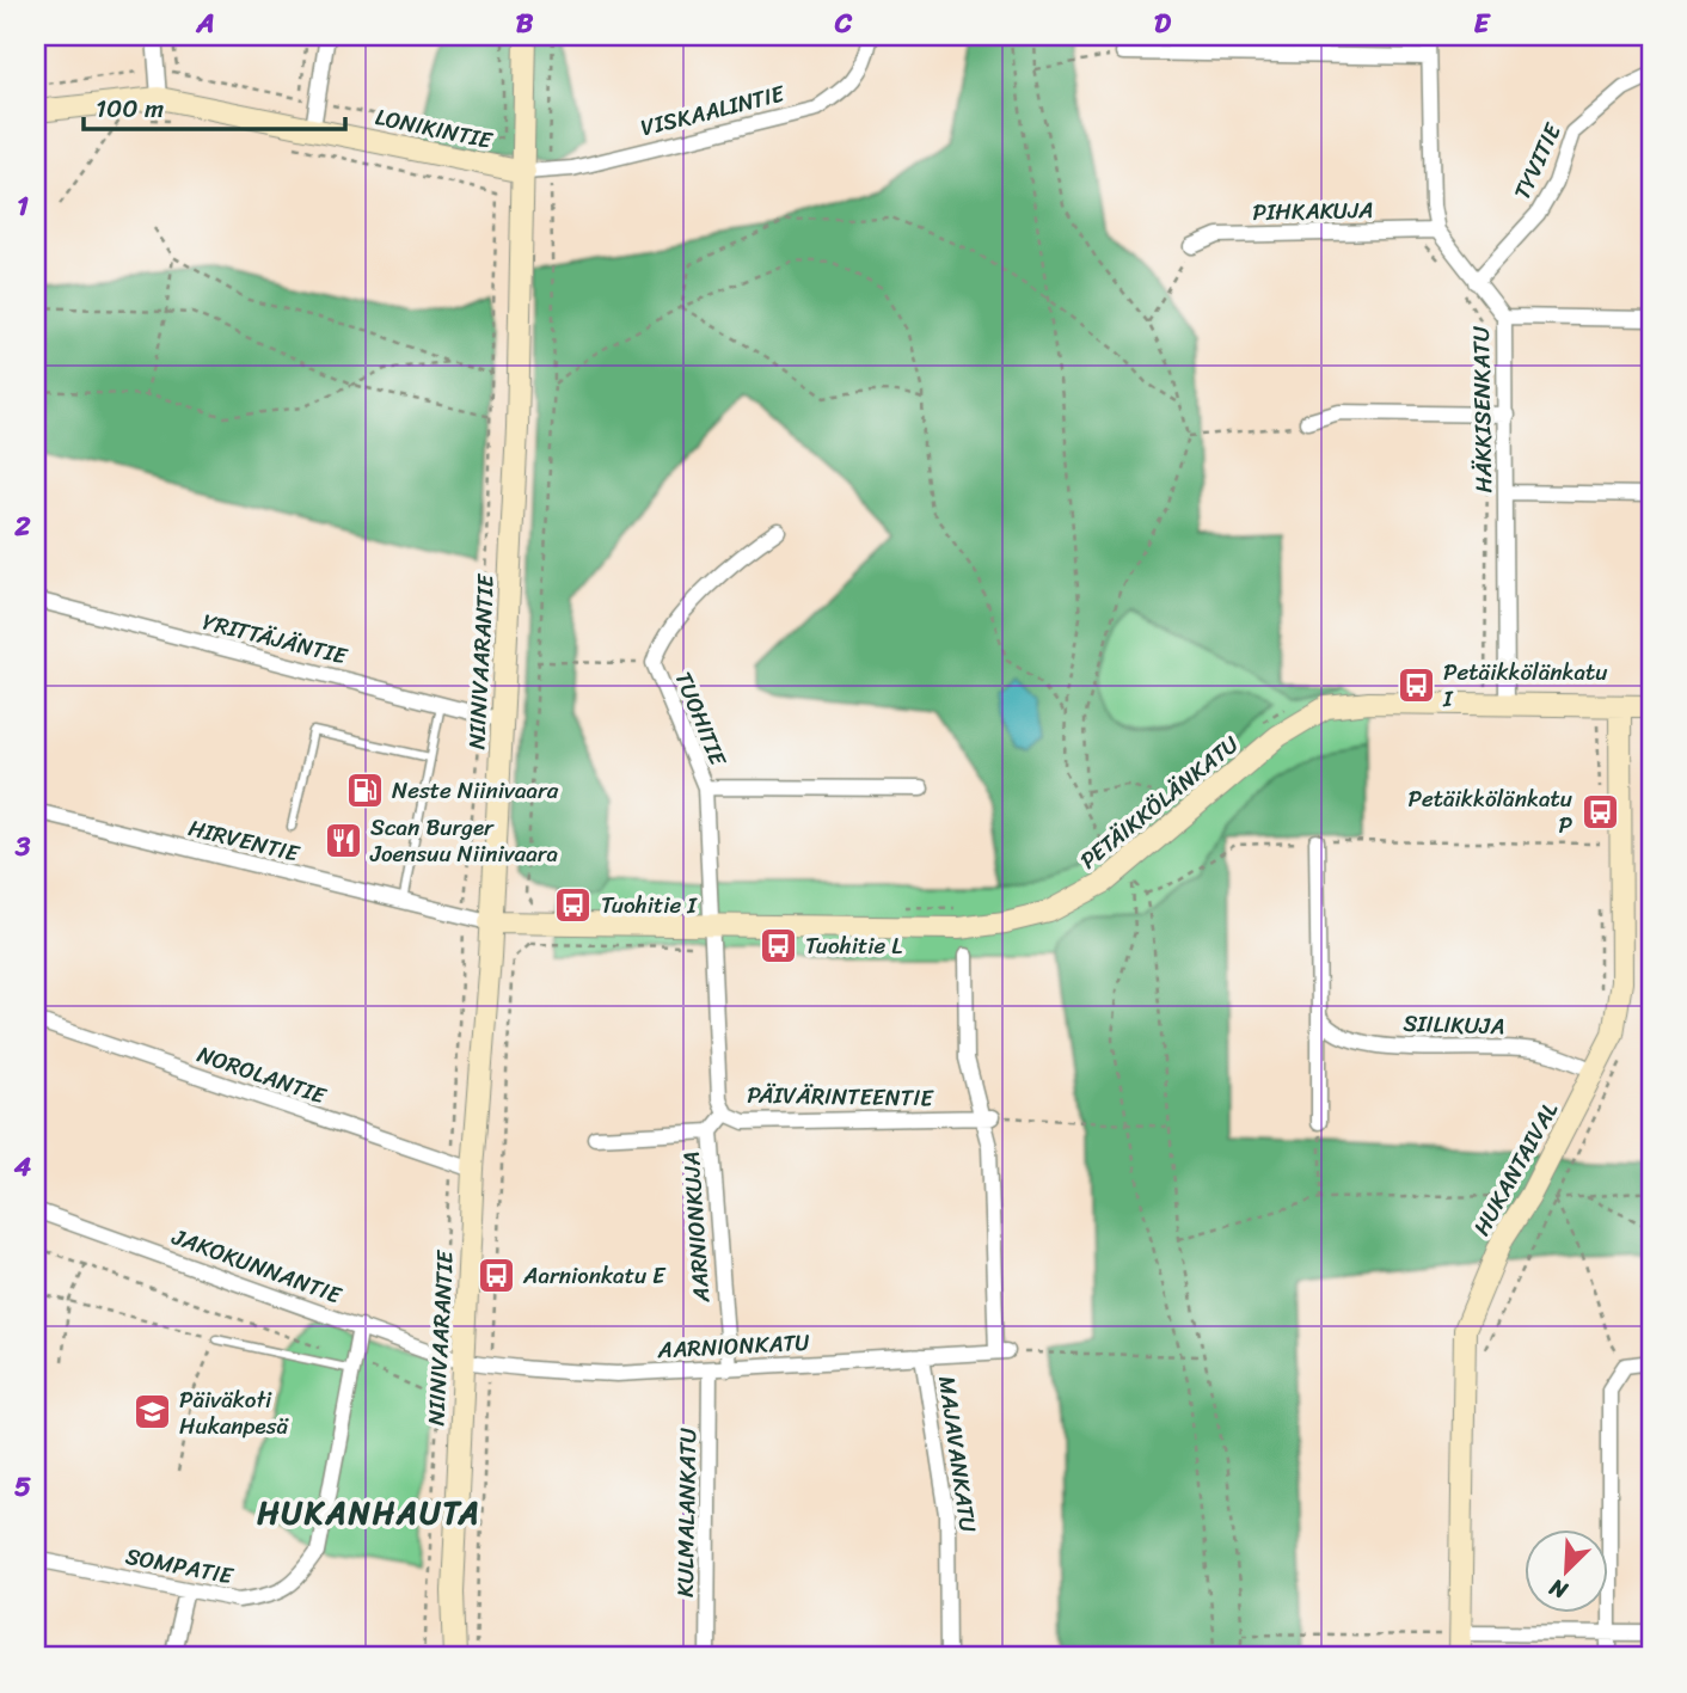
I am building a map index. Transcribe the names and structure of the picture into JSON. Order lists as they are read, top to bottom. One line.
{"streets":{"street":["VISKAALINTIE","LONIKINTIE","TYVITIE","PIHKAKUJA","HÄKKISENKATU","YRITTÄJÄNTIE","NIINIVAARANTIE","TUOHITIE","PETÄIKKÖLÄNKATU","HIRVENTIE","SIILIKUJA","NOROLANTIE","PÄIVÄRINTEENTIE","HUKANTAIVAL","AARNIONKUJA","JAKOKUNNANTIE","AARNIONKATU","MAJAVANKATU","KULMALANKATU","SOMPATIE"]},"crossings":[["VISKAALINTIE","LONIKINTIE"],["VISKAALINTIE","NIINIVAARANTIE"],["LONIKINTIE","NIINIVAARANTIE"],["TYVITIE","HÄKKISENKATU"],["PIHKAKUJA","HÄKKISENKATU"],["HÄKKISENKATU","PETÄIKKÖLÄNKATU"],["YRITTÄJÄNTIE","NIINIVAARANTIE"],["NIINIVAARANTIE","PETÄIKKÖLÄNKATU"],["NIINIVAARANTIE","HIRVENTIE"],["NIINIVAARANTIE","NOROLANTIE"],["NIINIVAARANTIE","JAKOKUNNANTIE"],["NIINIVAARANTIE","AARNIONKATU"],["TUOHITIE","PETÄIKKÖLÄNKATU"],["TUOHITIE","PÄIVÄRINTEENTIE"],["PETÄIKKÖLÄNKATU","HIRVENTIE"],["PETÄIKKÖLÄNKATU","PÄIVÄRINTEENTIE"],["PETÄIKKÖLÄNKATU","HUKANTAIVAL"],["SIILIKUJA","HUKANTAIVAL"],["AARNIONKUJA","AARNIONKATU"],["JAKOKUNNANTIE","AARNIONKATU"],["JAKOKUNNANTIE","SOMPATIE"],["AARNIONKATU","MAJAVANKATU"],["AARNIONKATU","KULMALANKATU"]],"districts":["HUKANHAUTA"],"places":{"bus stop":["Petäikkölänkatu I","Petäikkölänkatu P","Tuohitie I","Tuohitie L","Aarnionkatu E"],"fuel station":["Neste Niinivaara"],"restaurant":["Scan Burger Joensuu Niinivaara"],"school or university":["Päiväkoti Hukanpesä"]},"scale_bar":"100 m","north":"bottom left","grid":{"columns":["A","B","C","D","E"],"rows":["1","2","3","4","5"]}}
